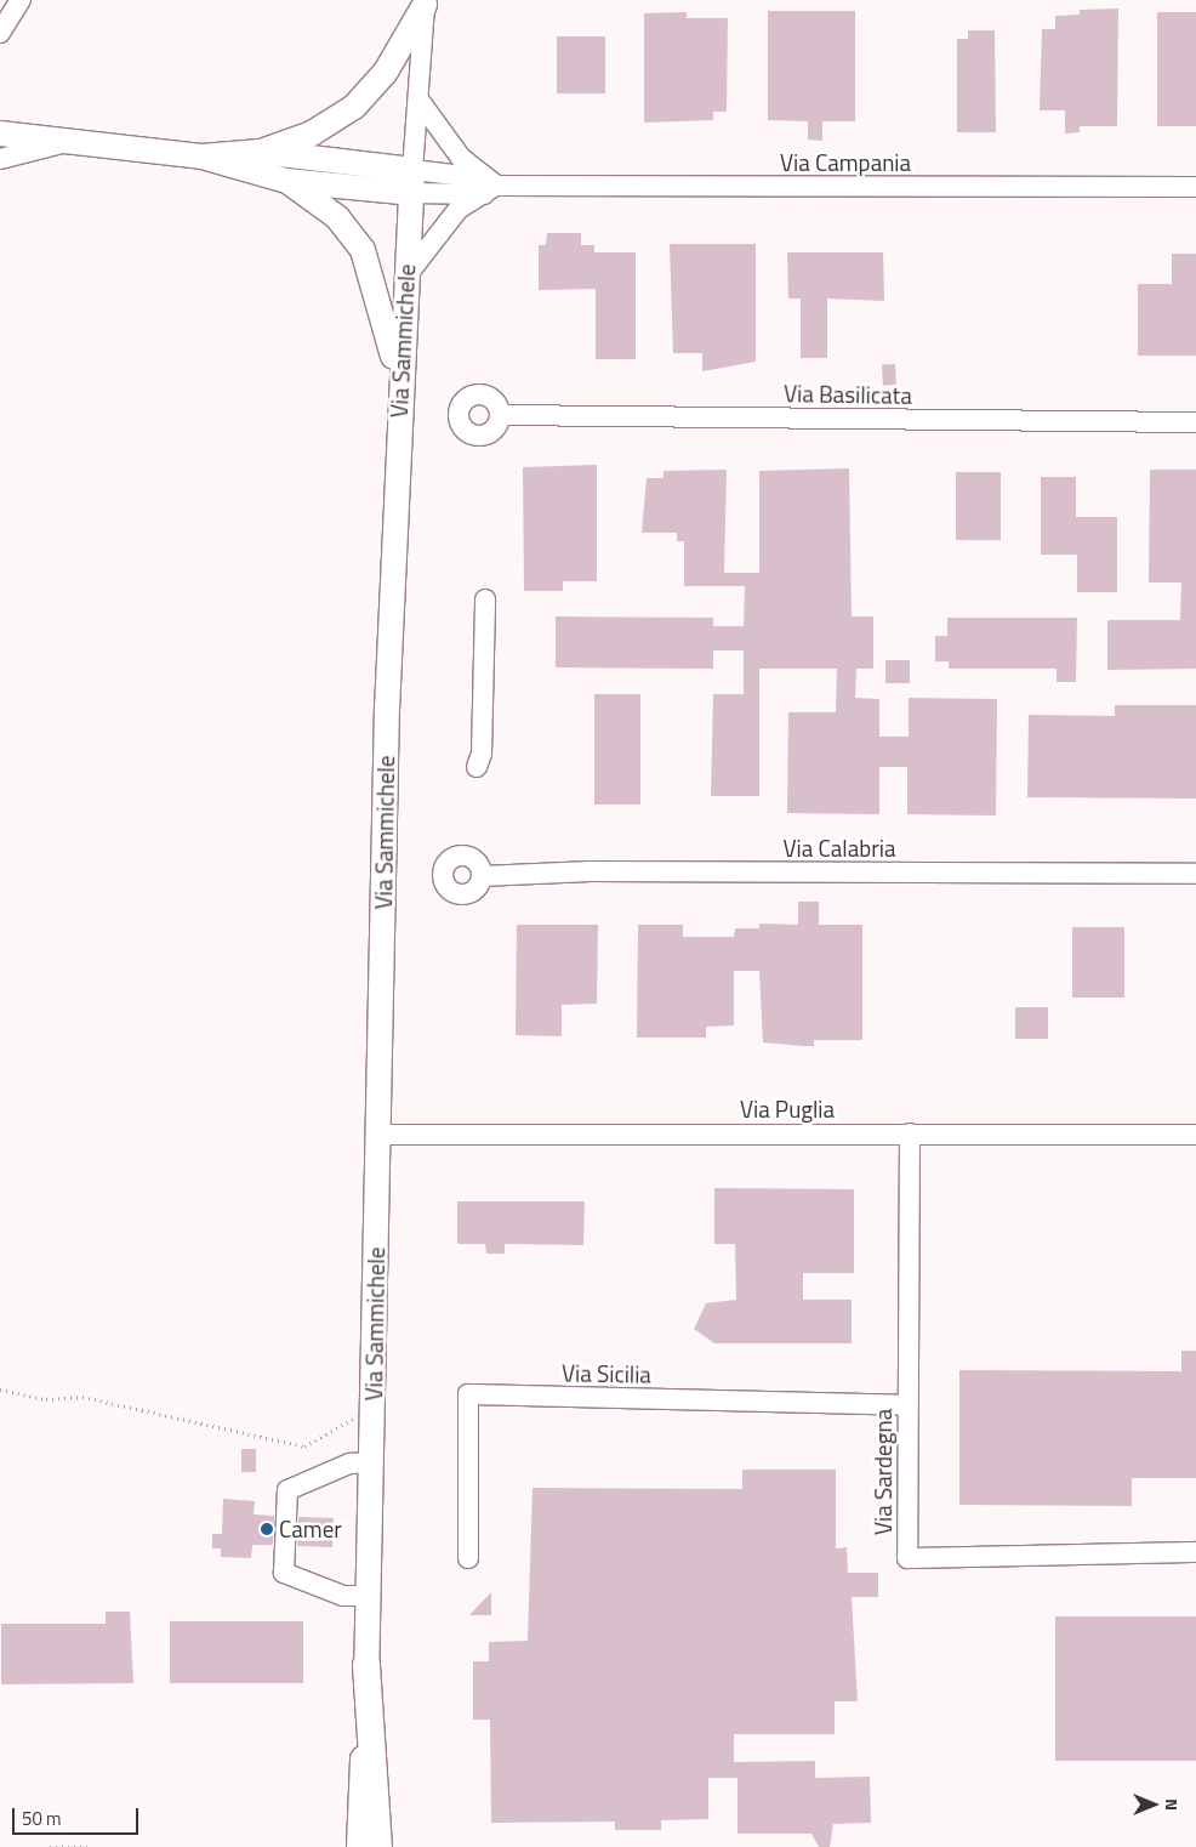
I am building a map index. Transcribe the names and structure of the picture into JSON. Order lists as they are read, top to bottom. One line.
{"streets":{"main road":["Via Sammichele"],"street":["Via Campania","Via Basilicata","Via Calabria","Via Puglia","Via Sicilia","Via Sardegna"]},"crossings":[["Via Campania","Via Sammichele"],["Via Sammichele","Via Puglia"],["Via Puglia","Via Sardegna"],["Via Sicilia","Via Sardegna"]],"places":["Camer"],"scale_bar":"50 m","north":"right"}
